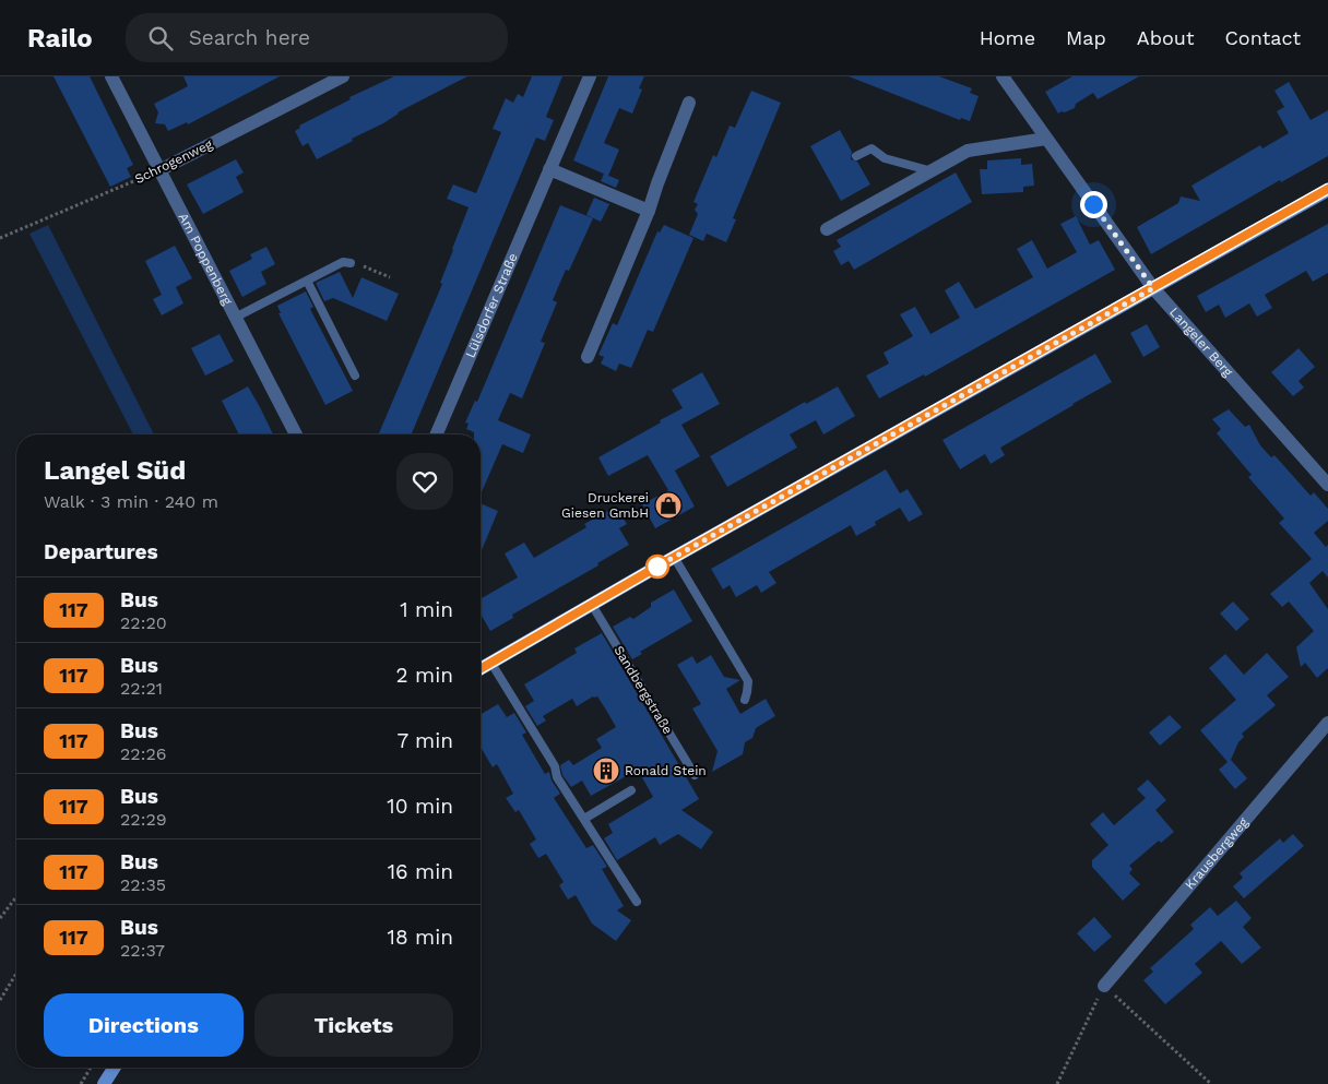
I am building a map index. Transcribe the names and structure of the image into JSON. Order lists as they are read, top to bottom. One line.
{"streets":{"street":["Schrogenweg","Am Poppenberg","Lülsdorfer Straße","Langeler Berg","Krausbergweg"],"lane":["Sandbergstraße"]},"crossings":[["Schrogenweg","Am Poppenberg"]],"places":{"shop":["Druckerei Giesen GmbH"],"building":["Ronald Stein"]},"lines":["bus line 117"],"page":{"header":"Railo","search":"Search here","nav":["Home","Map","About","Contact"],"heading":[["Langel Süd","Walk · 3 min · 240 m"],"Departures"],"list":[{"mark":"117","name":"Bus","note":"22:20","value":"1 min"},{"mark":"117","name":"Bus","note":"22:21","value":"2 min"},{"mark":"117","name":"Bus","note":"22:26","value":"7 min"},{"mark":"117","name":"Bus","note":"22:29","value":"10 min"},{"mark":"117","name":"Bus","note":"22:35","value":"16 min"},{"mark":"117","name":"Bus","note":"22:37","value":"18 min"}],"buttons":["Directions","Tickets"]}}
